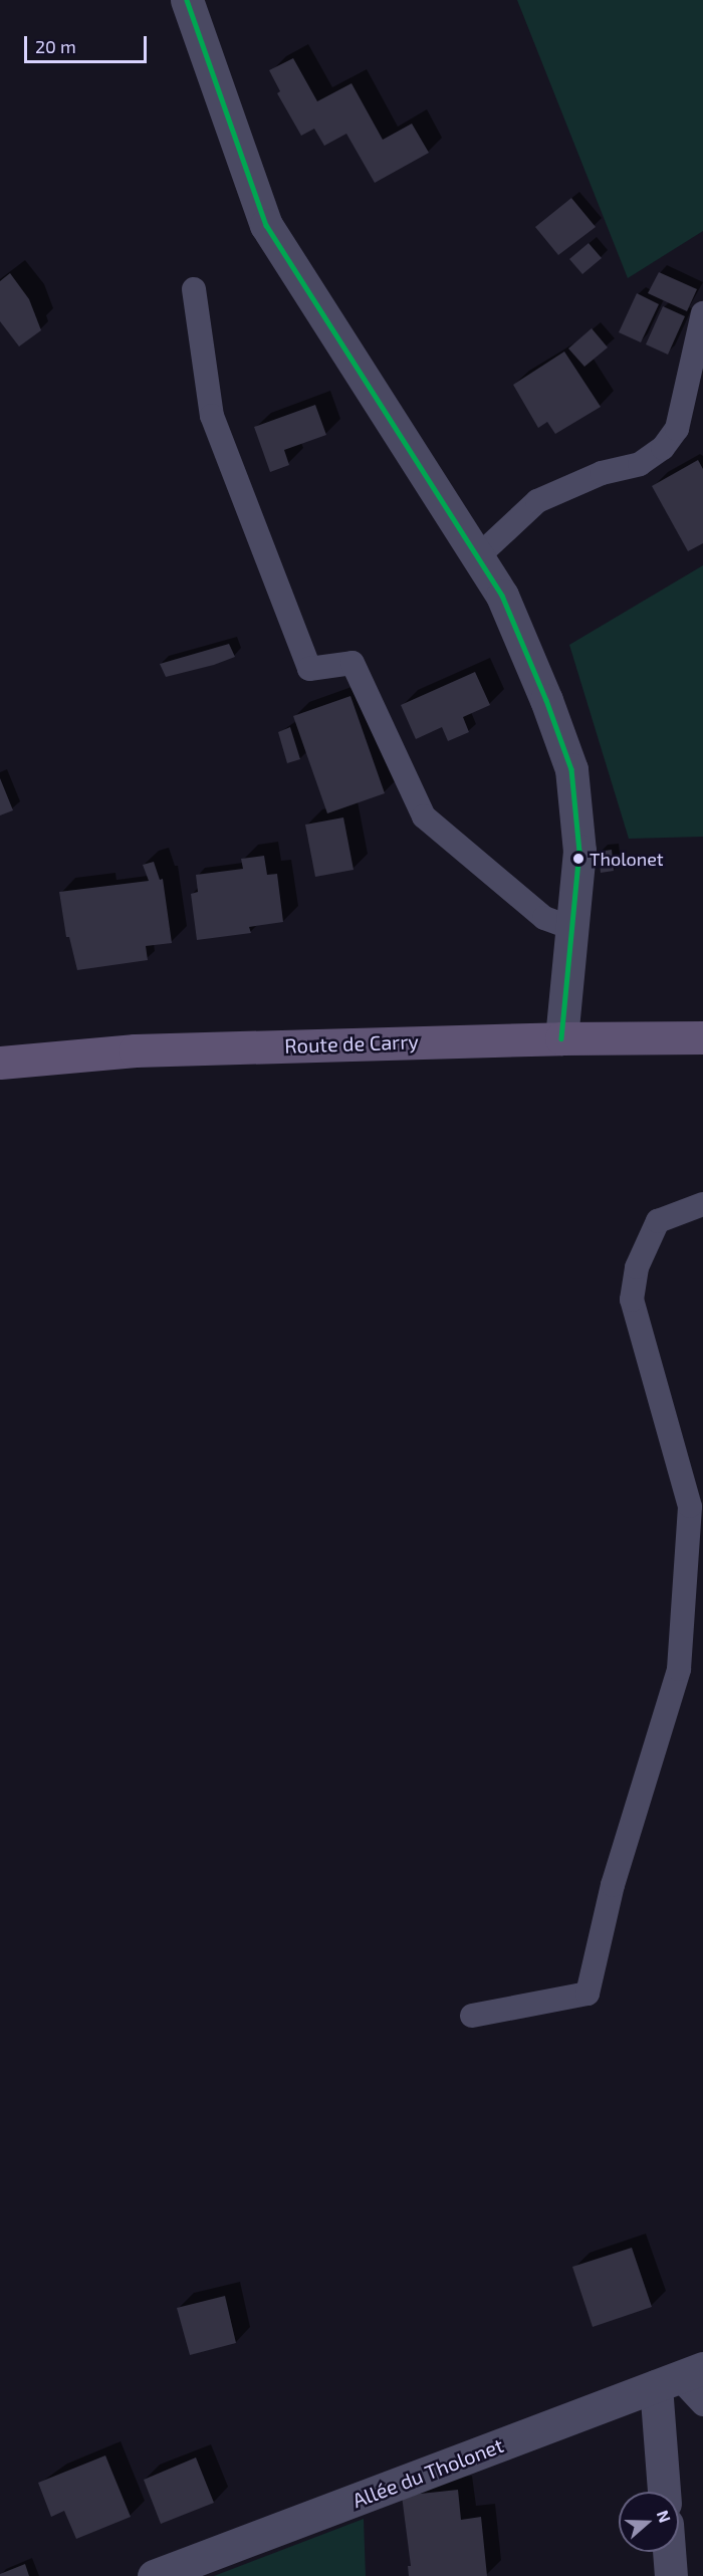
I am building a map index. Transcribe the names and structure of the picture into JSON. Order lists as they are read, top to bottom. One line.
{"streets":{"main road":["Route de Carry"],"street":["Allée du Tholonet"]},"places":["Tholonet"],"scale_bar":"20 m","north":"right"}
